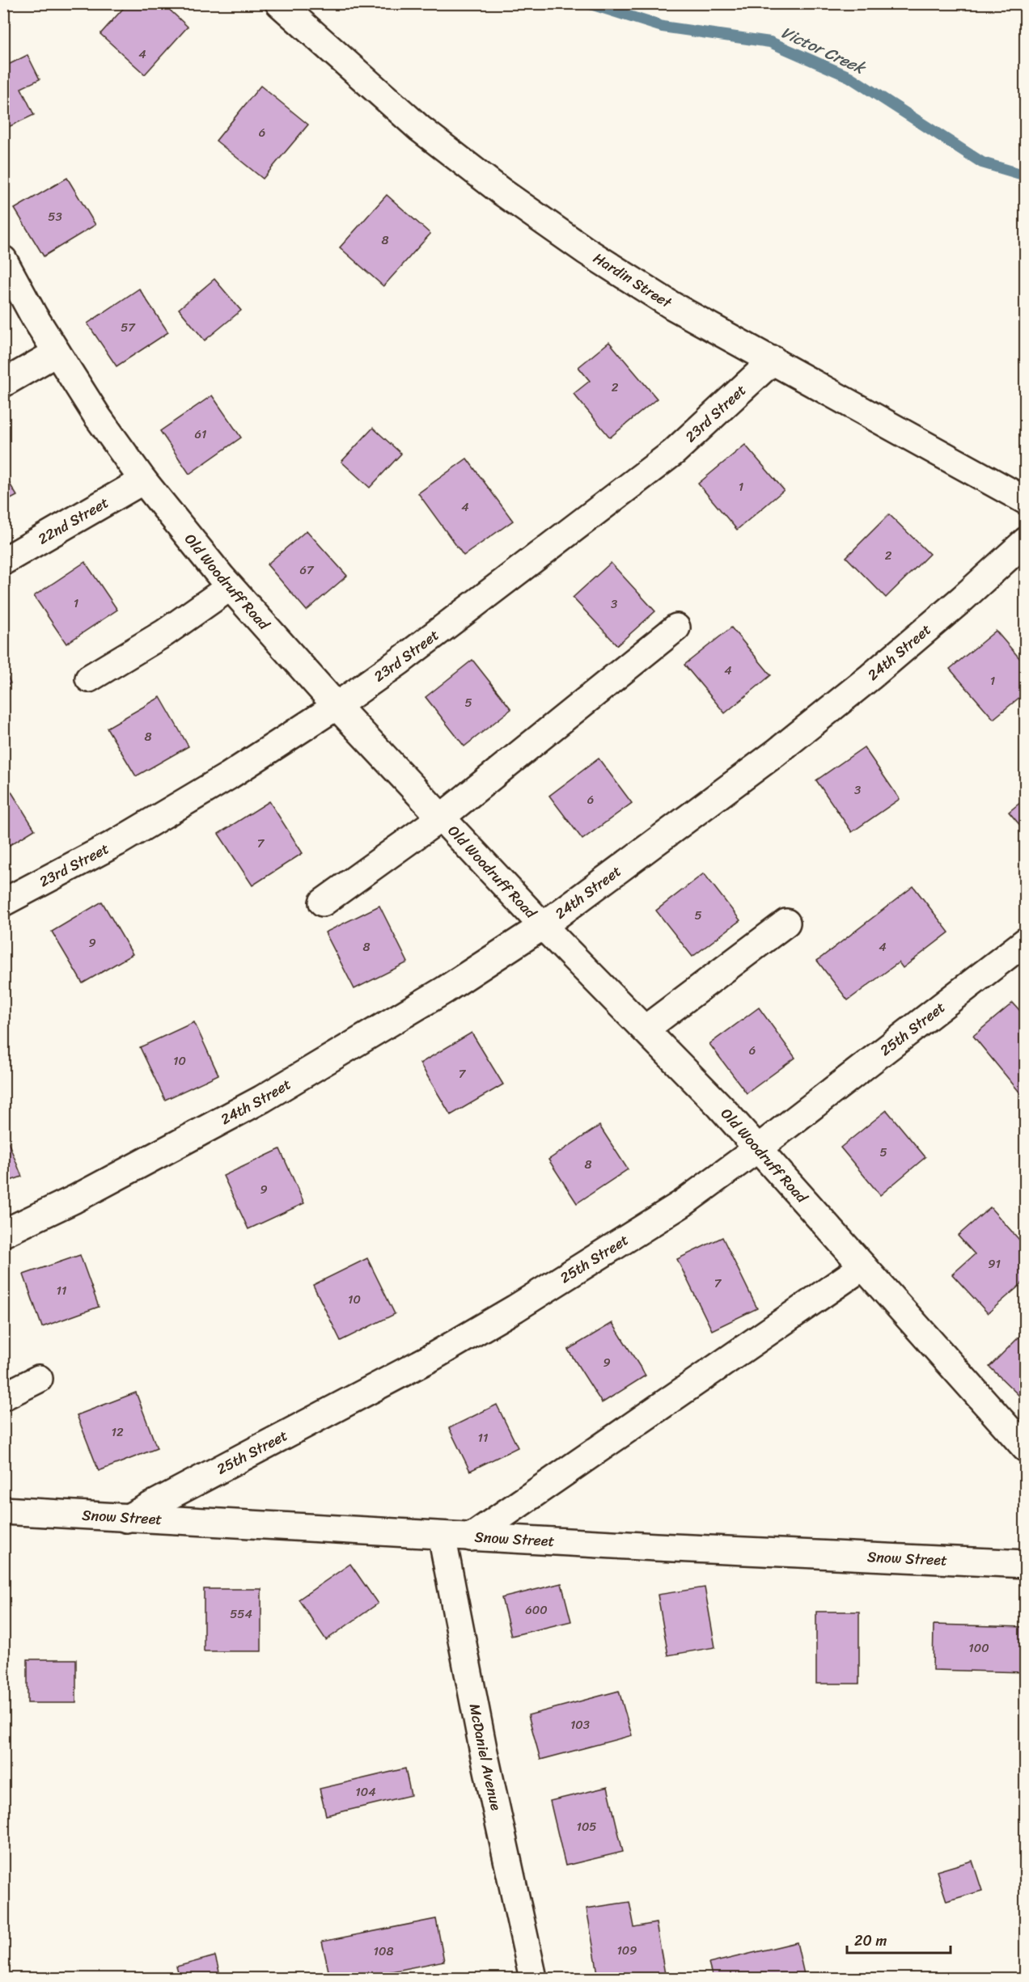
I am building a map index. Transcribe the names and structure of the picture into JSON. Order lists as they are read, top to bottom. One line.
{"streets":{"street":["Hardin Street","23rd Street","22nd Street","Old Woodruff Road","24th Street","25th Street","Snow Street","McDaniel Avenue"]},"crossings":[["Hardin Street","23rd Street"],["23rd Street","Old Woodruff Road"],["22nd Street","Old Woodruff Road"],["Old Woodruff Road","24th Street"],["Old Woodruff Road","25th Street"],["25th Street","Snow Street"],["Snow Street","McDaniel Avenue"]],"water":["Victor Creek"],"house_numbers":["4","6","53","8","57","2","61","1","4","2","67","1","3","4","1","5","8","3","6","7","5","9","8","4","6","10","7","5","8","9","91","7","11","10","9","12","11","600","554","100","103","104","105","109","108"],"scale_bar":"20 m"}
